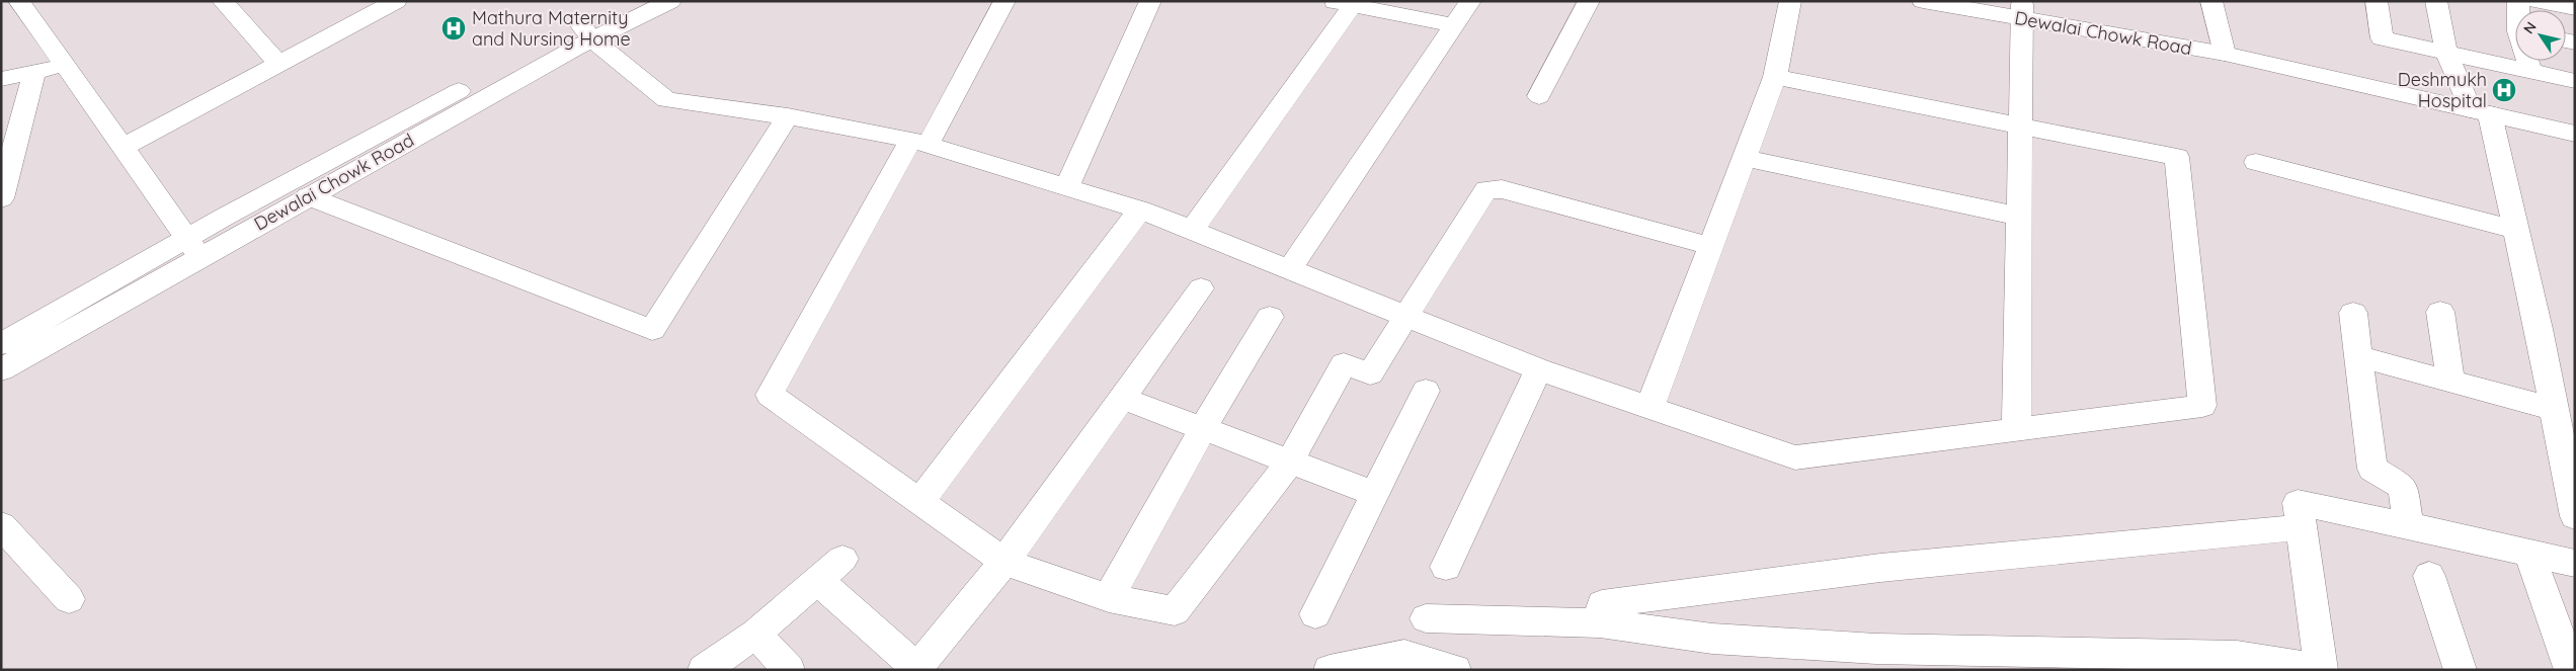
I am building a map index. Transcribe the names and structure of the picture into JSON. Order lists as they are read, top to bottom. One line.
{"streets":{"street":["Dewalai Chowk Road"]},"places":{"hospital":["Mathura Maternity and Nursing Home","Deshmukh Hospital"]},"north":"top left"}
